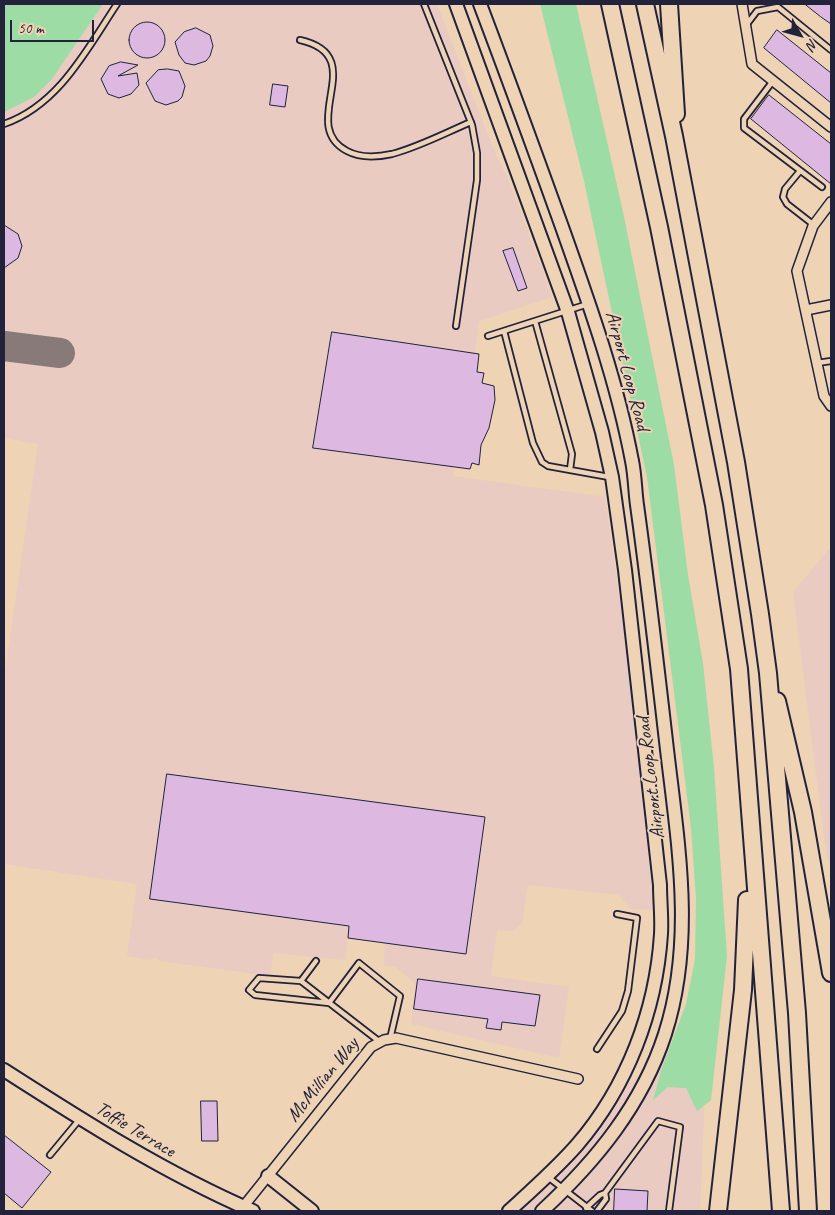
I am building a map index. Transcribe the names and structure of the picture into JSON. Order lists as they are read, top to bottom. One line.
{"streets":{"main road":["Airport Loop Road","Toffie Terrace"],"street":["McMillian Way"]},"crossings":[["McMillian Way","Toffie Terrace"]],"scale_bar":"50 m","north":"bottom right"}
